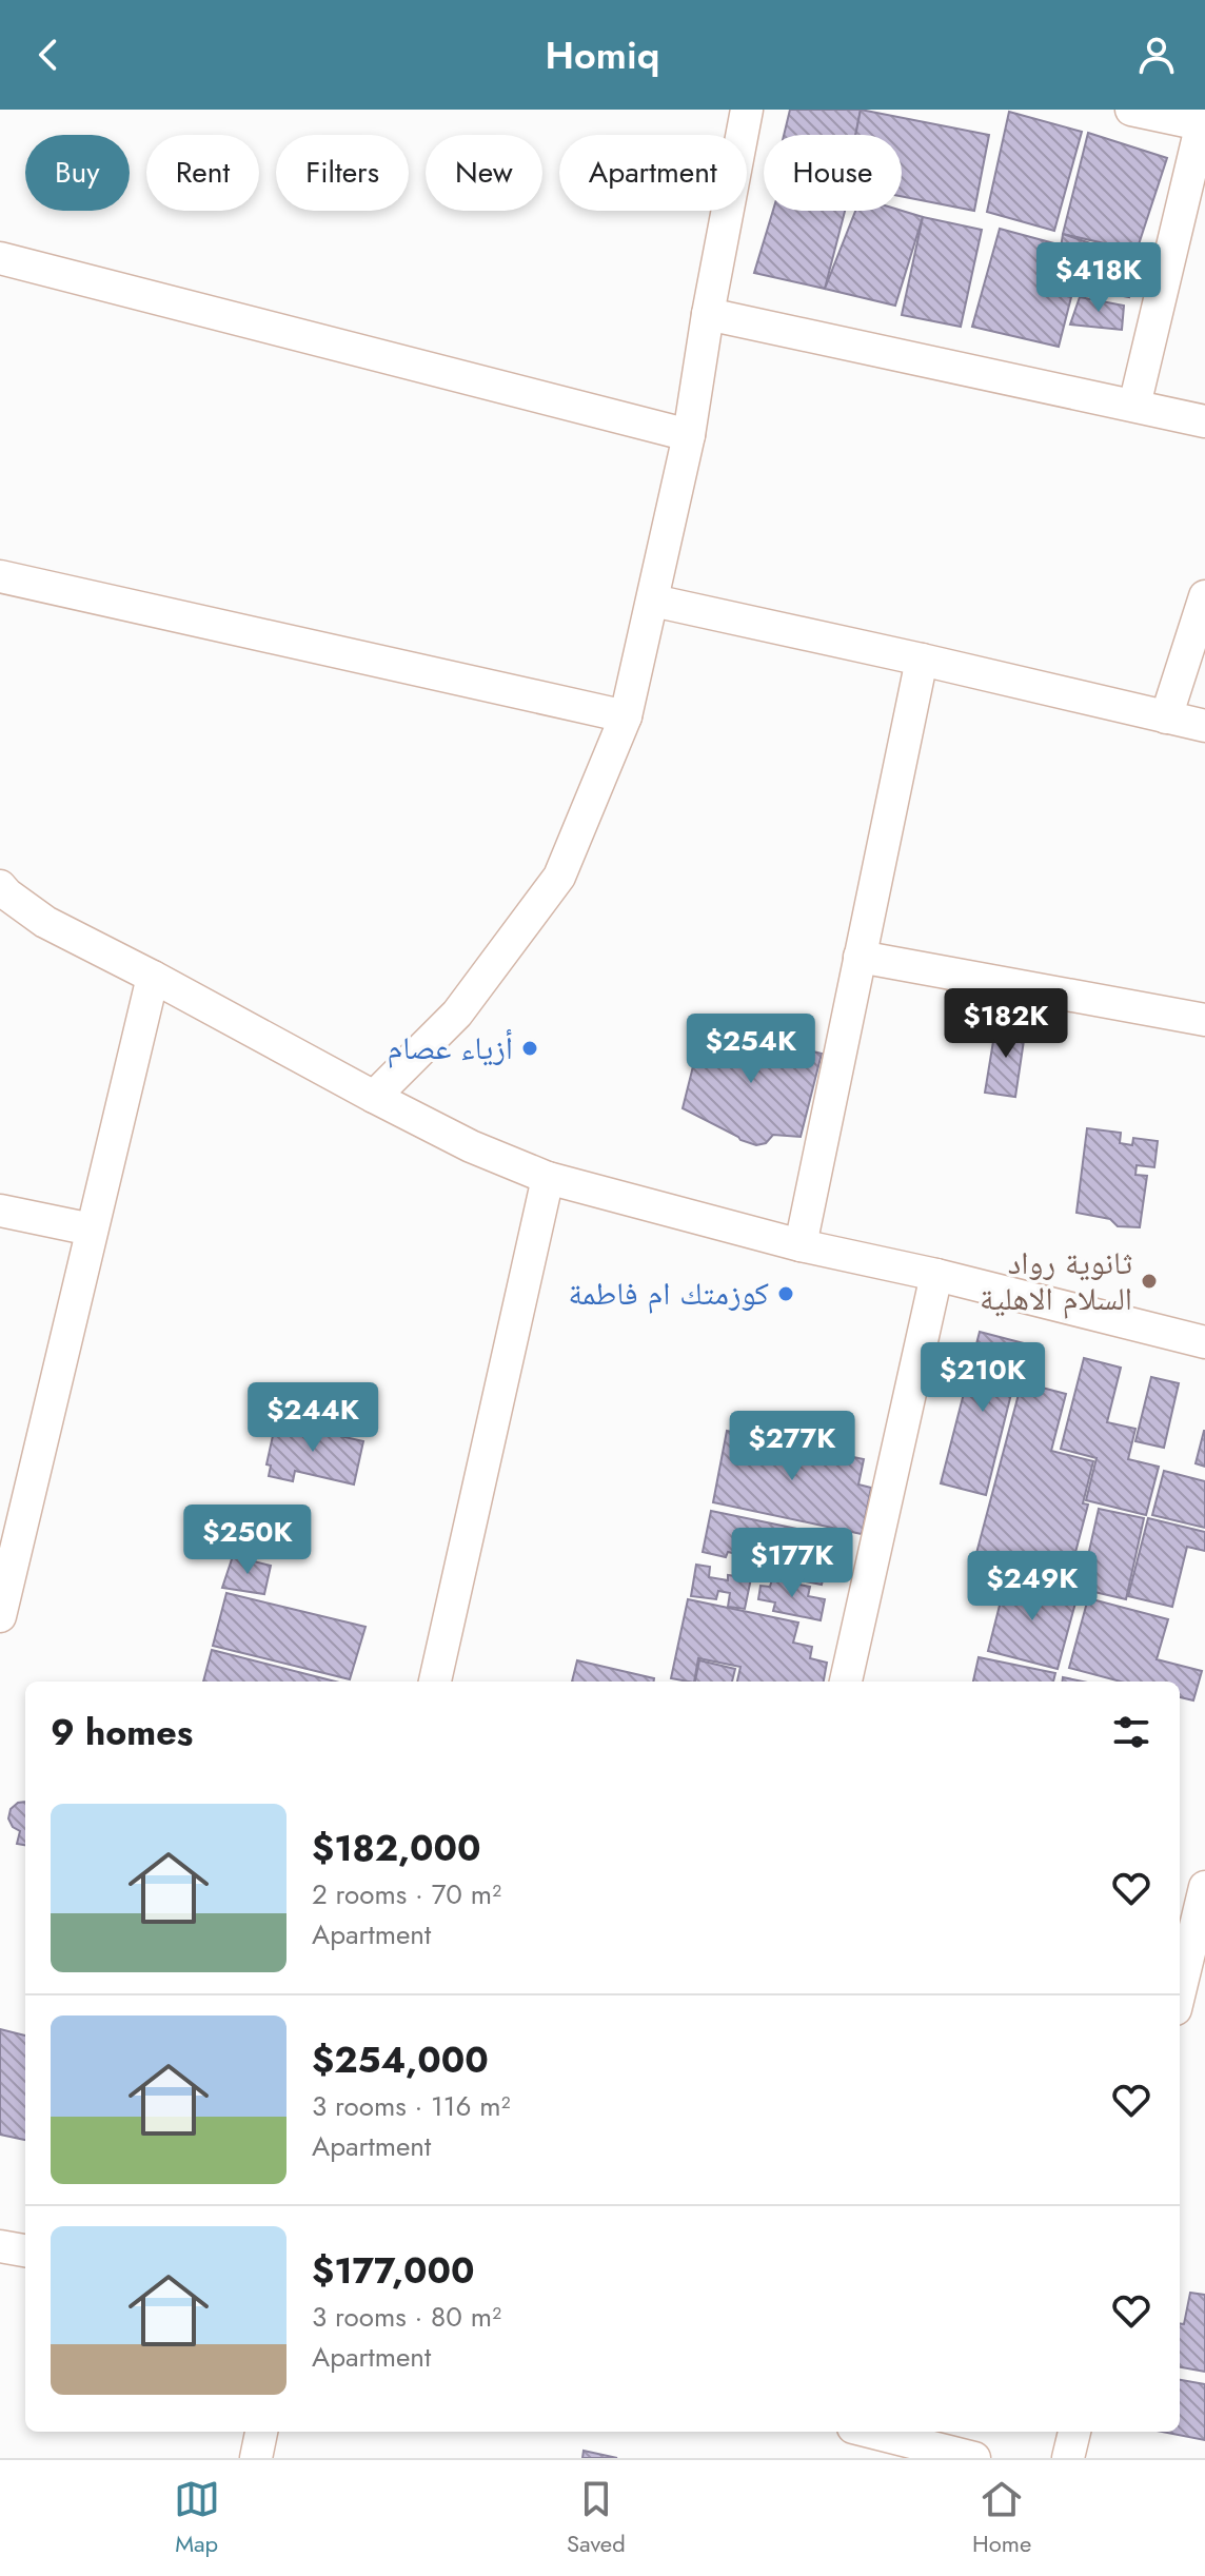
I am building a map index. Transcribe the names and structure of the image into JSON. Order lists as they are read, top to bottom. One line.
{"places":["أزياء عصام","ثانوية رواد السلام الاهلية","كوزمتك ام فاطمة"],"page":{"header":"Homiq","chip":["Buy","Rent","Filters","New","Apartment","House"],"price":["$418K","$182K","$254K","$210K","$244K","$277K","$250K","$177K","$249K"],"heading":"9 homes","list":[{"name":"$182,000","note":"2 rooms · 70 m² · Apartment"},{"name":"$254,000","note":"3 rooms · 116 m² · Apartment"},{"name":"$177,000","note":"3 rooms · 80 m² · Apartment"}],"tabs":["Map","Saved","Home"]}}
